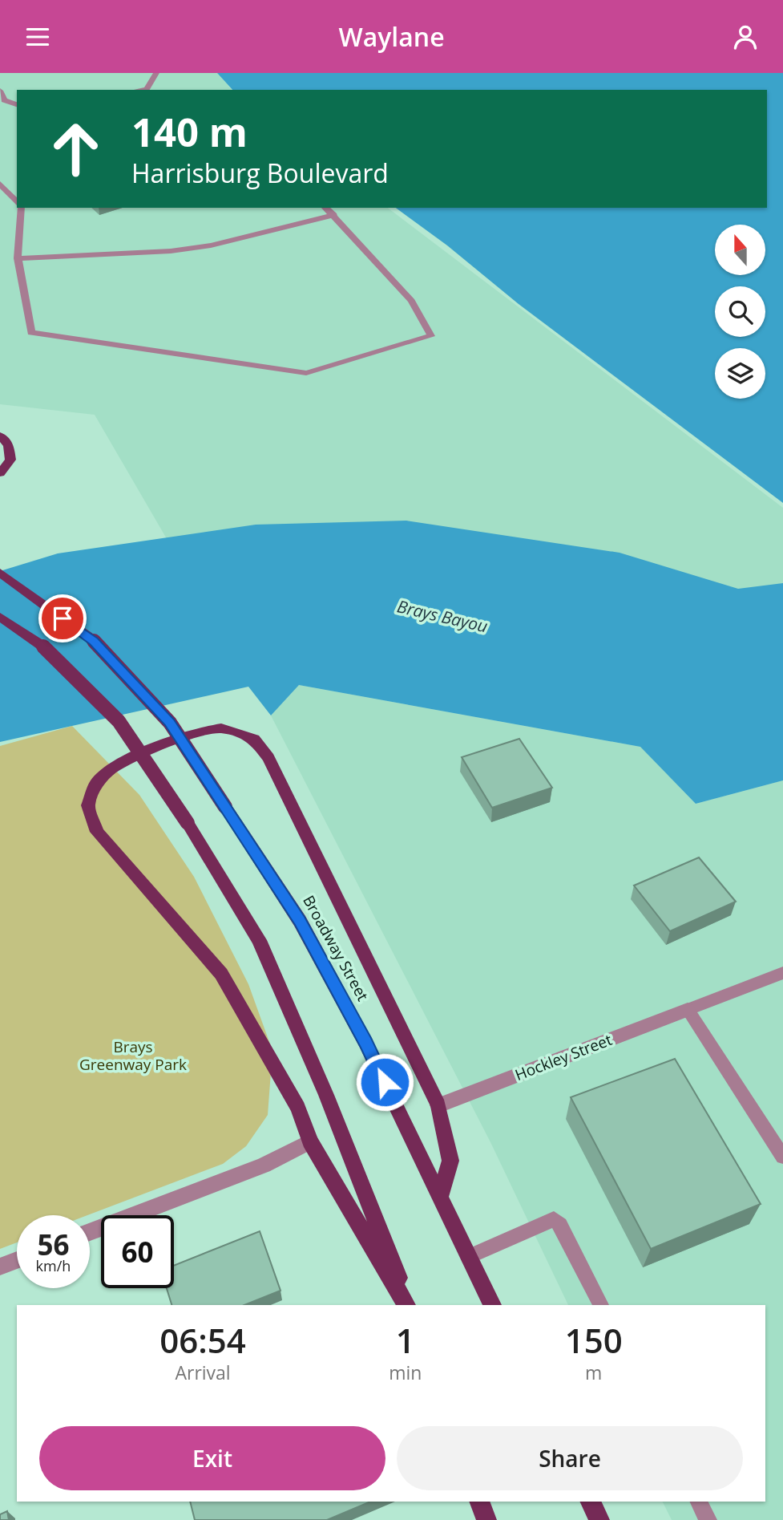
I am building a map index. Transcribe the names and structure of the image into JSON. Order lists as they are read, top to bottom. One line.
{"streets":{"main road":["Broadway Street"],"street":["Hockley Street"]},"water":["Brays Bayou"],"parks":["Brays Greenway Park"],"north":"top","page":{"header":"Waylane","turn":["140 m","Harrisburg Boulevard"],"speed":"56 km/h","limit":"60","eta":["06:54","Arrival","1","min","150","m"],"buttons":["Exit","Share"]}}
